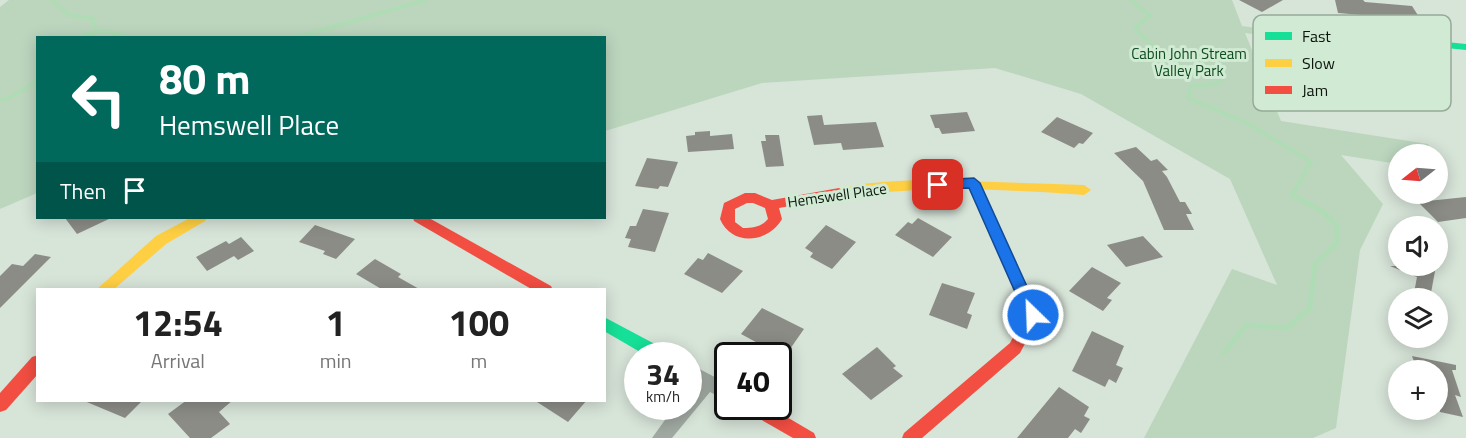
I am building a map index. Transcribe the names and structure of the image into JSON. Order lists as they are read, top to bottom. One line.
{"streets":{"street":["Hemswell Place"]},"parks":["Cabin John Stream Valley Park"],"legend":["Fast","Slow","Jam"],"north":"left","page":{"turn":["80 m","Hemswell Place"],"map_buttons":"+","then":"Then","eta":["12:54","Arrival","1","min","100","m"],"speed":"34 km/h","limit":"40"}}
